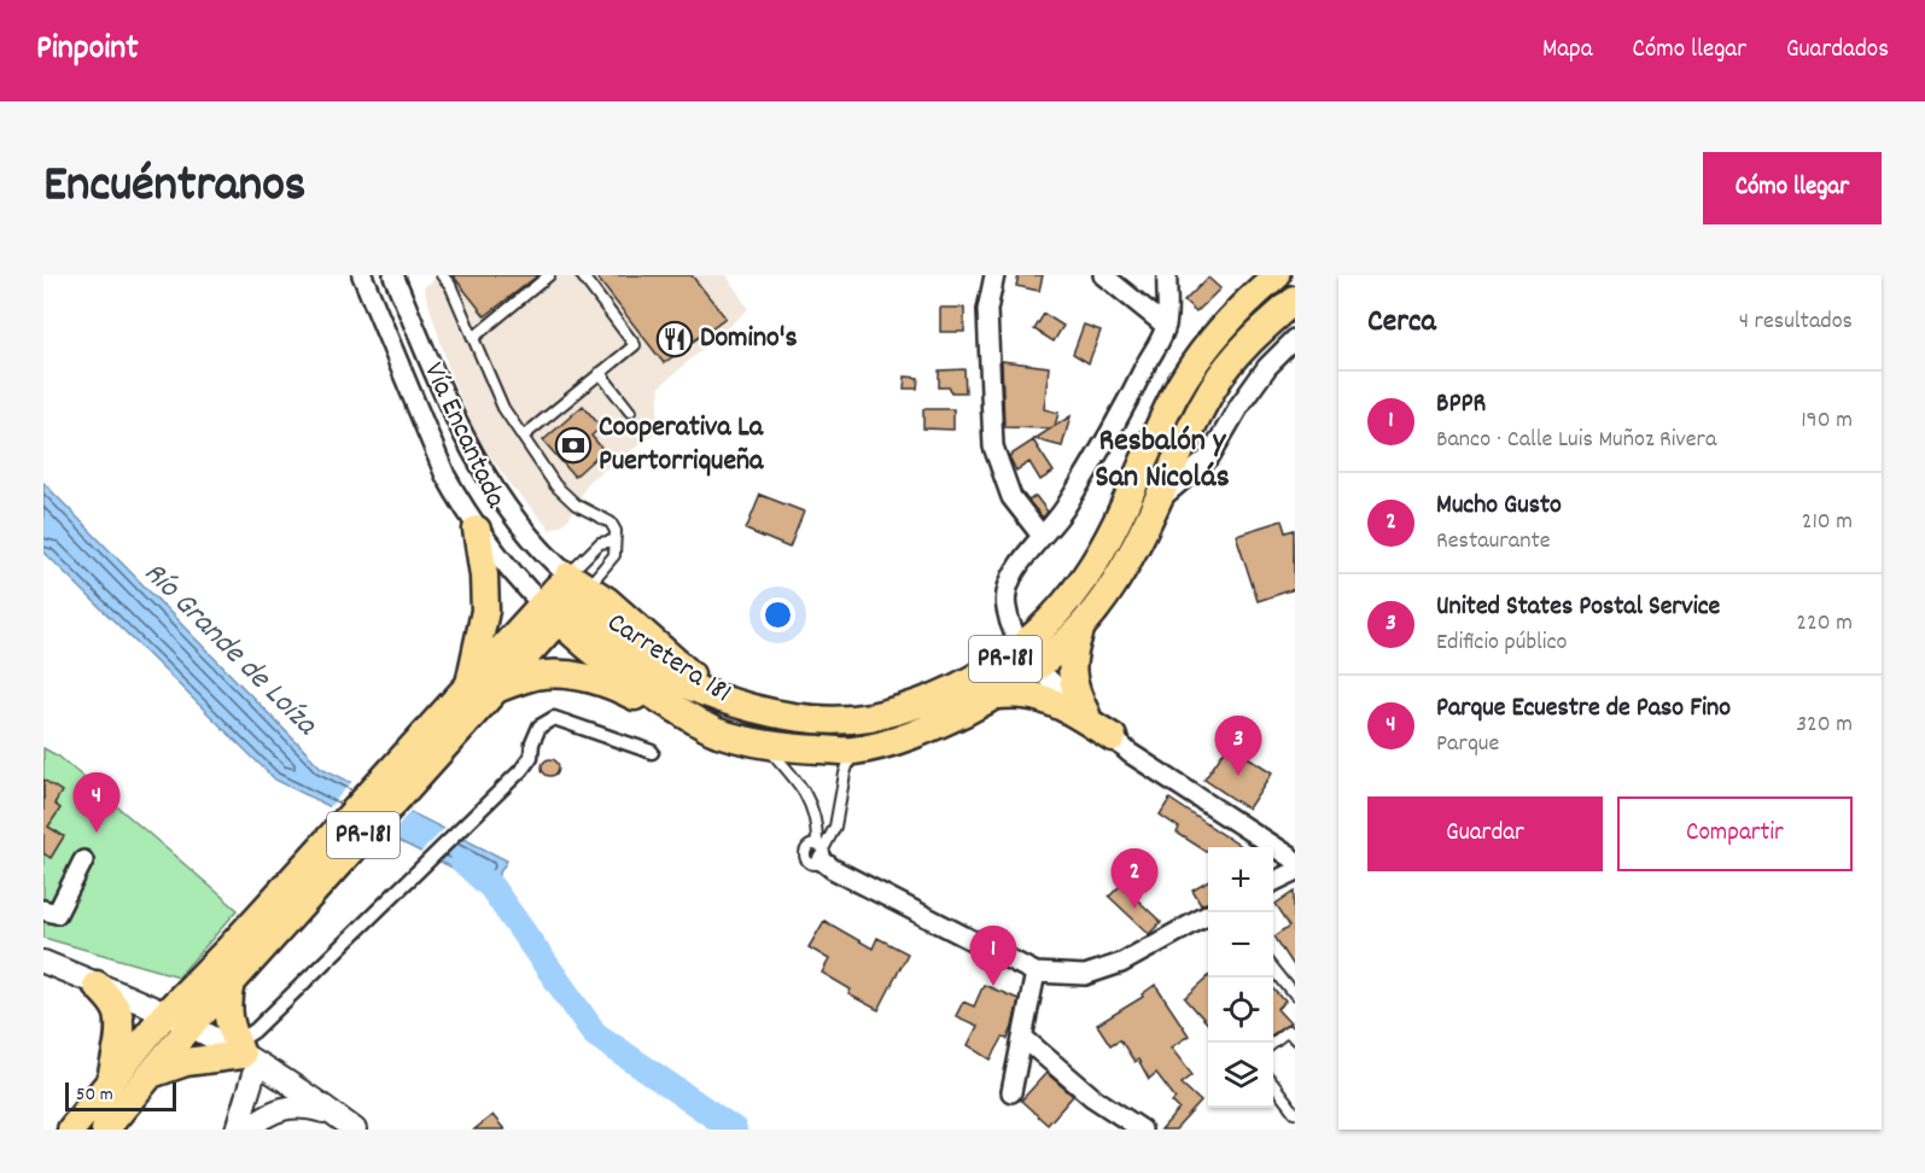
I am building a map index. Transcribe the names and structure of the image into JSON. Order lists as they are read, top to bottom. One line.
{"streets":{"main road":["Carretera 181","PR-181"],"street":["Vía Encantada"]},"crossings":[["Vía Encantada","Carretera 181"],["Vía Encantada","PR-181"],["Carretera 181","PR-181"]],"districts":["Resbalón y San Nicolás"],"water":["Río Grande de Loíza"],"places":{"restaurant":["Domino's"],"bank":["Cooperativa La Puertorriqueña"]},"scale_bar":"50 m","page":{"header":"Pinpoint","nav":["Mapa","Cómo llegar","Guardados"],"title":"Encuéntranos","buttons":["Cómo llegar",["Guardar","Compartir"]],"heading":["Cerca","4 resultados"],"list":[{"mark":"1","name":"BPPR","note":"Banco · Calle Luis Muñoz Rivera","value":"190 m"},{"mark":"2","name":"Mucho Gusto","note":"Restaurante","value":"210 m"},{"mark":"3","name":"United States Postal Service","note":"Edificio público","value":"220 m"},{"mark":"4","name":"Parque Ecuestre de Paso Fino","note":"Parque","value":"320 m"}],"pins":["3","4","2","1"],"map_buttons":["+","−"],"scale":"50 m"}}
